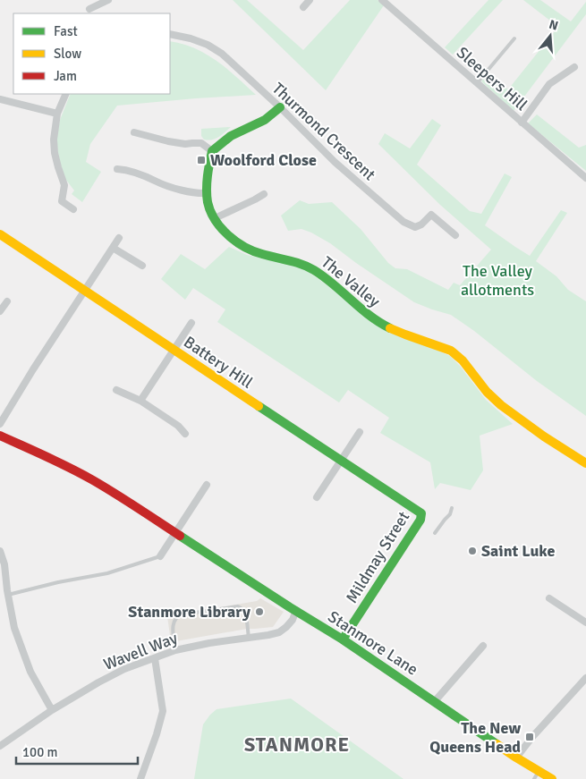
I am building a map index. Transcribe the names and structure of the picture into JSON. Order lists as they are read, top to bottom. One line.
{"streets":{"street":["Sleepers Hill","Thurmond Crescent","The Valley","Battery Hill","Mildmay Street","Stanmore Lane","Wavell Way"]},"crossings":[["Battery Hill","Mildmay Street"],["Mildmay Street","Stanmore Lane"],["Stanmore Lane","Wavell Way"]],"districts":["STANMORE"],"parks":["The Valley allotments"],"places":{"transit":["Woolford Close","The New Queens Head"],"other":["Saint Luke","Stanmore Library"]},"legend":["Fast","Slow","Jam"],"scale_bar":"100 m","north":"top"}
